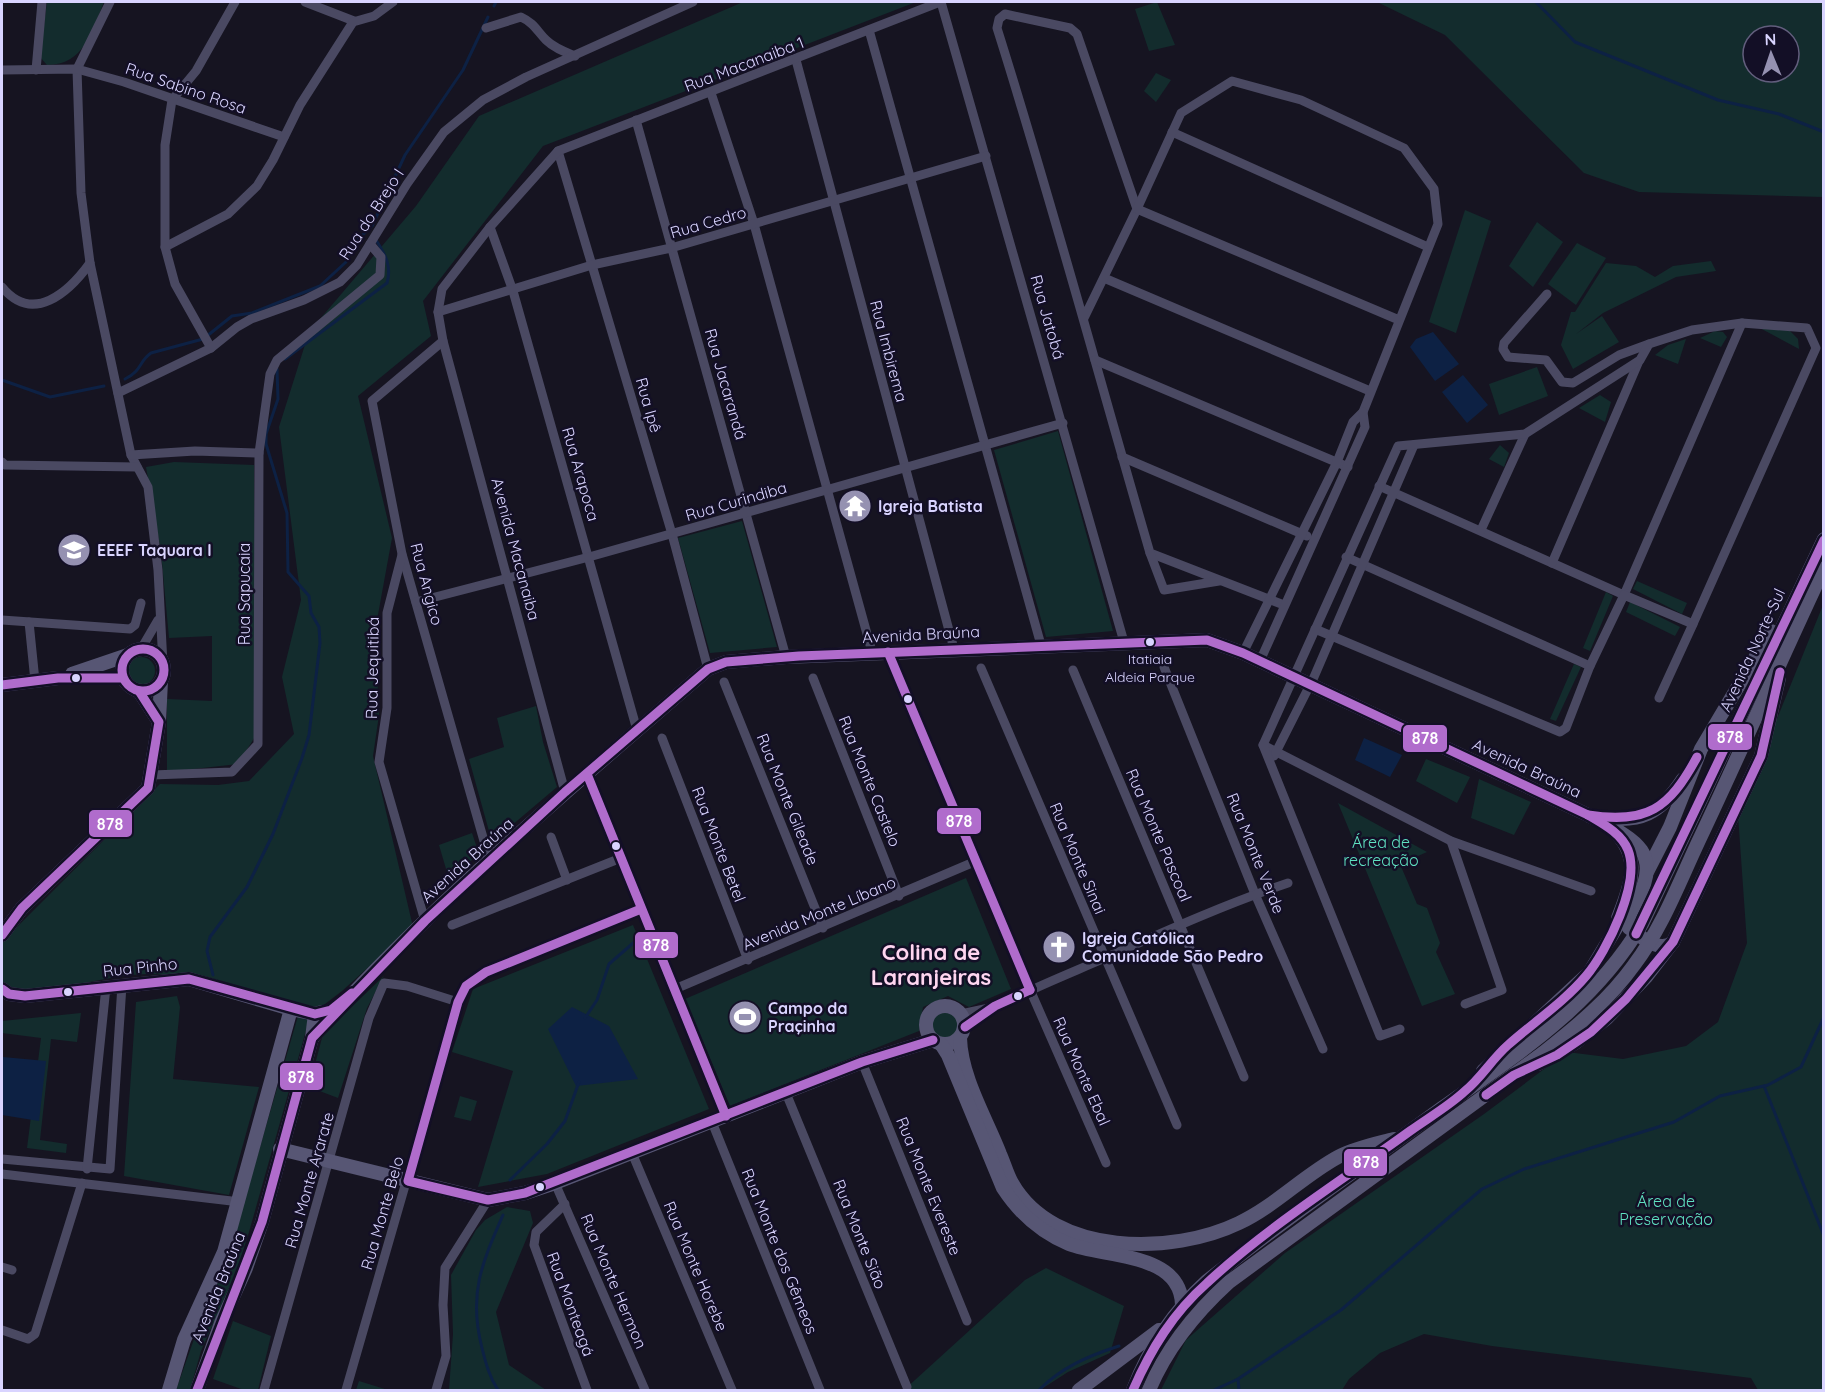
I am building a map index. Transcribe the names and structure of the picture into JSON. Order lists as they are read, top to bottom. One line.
{"streets":{"street":["Rua Macanaiba 1","Rua Sabino Rosa","Rua do Brejo I","Rua Cedro","Rua Jatobá","Rua Imbirema","Rua Jacarandá","Rua Ipê","Rua Arapoca","Rua Curindiba","Avenida Macanaiba","Rua Angico","Rua Sapucaia","Avenida Braúna","Avenida Norte-Sul","Rua Jequitibá","Rua Monte Castelo","Rua Monte Gileade","Rua Monte Pascoal","Rua Monte Betel","Rua Monte Verde","Rua Monte Sinai","Avenida Monte Líbano","Rua Pinho","Rua Monte Ebal","Rua Monte Ararate","Rua Monte Evereste","Rua Monte Belo","Rua Monte Sião","Rua Monte dos Gêmeos","Rua Monte Horebe","Rua Monte Hermon","Rua Monteagá"]},"crossings":[["Rua Macanaiba 1","Rua Jatobá"],["Rua Macanaiba 1","Rua Imbirema"],["Rua Macanaiba 1","Rua Jacarandá"],["Rua Macanaiba 1","Rua Ipê"],["Rua do Brejo I","Rua Sapucaia"],["Rua Cedro","Rua Jatobá"],["Rua Cedro","Rua Imbirema"],["Rua Cedro","Rua Jacarandá"],["Rua Cedro","Rua Ipê"],["Rua Cedro","Rua Arapoca"],["Rua Cedro","Avenida Macanaiba"],["Rua Jatobá","Rua Curindiba"],["Rua Jatobá","Avenida Braúna"],["Rua Imbirema","Rua Curindiba"],["Rua Imbirema","Avenida Braúna"],["Rua Jacarandá","Rua Curindiba"],["Rua Jacarandá","Avenida Braúna"],["Rua Ipê","Rua Curindiba"],["Rua Ipê","Avenida Braúna"],["Rua Arapoca","Rua Curindiba"],["Rua Arapoca","Avenida Braúna"],["Rua Curindiba","Avenida Macanaiba"],["Rua Curindiba","Rua Angico"],["Avenida Macanaiba","Rua Angico"],["Avenida Macanaiba","Avenida Braúna"],["Rua Angico","Avenida Braúna"],["Rua Angico","Rua Jequitibá"],["Avenida Braúna","Rua Jequitibá"],["Avenida Braúna","Rua Pinho"],["Avenida Braúna","Rua Monte Ebal"],["Rua Monte Castelo","Avenida Monte Líbano"],["Rua Monte Gileade","Avenida Monte Líbano"],["Rua Monte Betel","Avenida Monte Líbano"],["Avenida Monte Líbano","Rua Monte Ebal"],["Rua Monte Ararate","Rua Monte Belo"],["Rua Monte Hermon","Rua Monteagá"]],"districts":["Colina de Laranjeiras"],"parks":["Área de recreação","Área de Preservação"],"places":{"temple":["Igreja Batista"],"school or university":["EEEF Taquara I"],"other":["Itatiaia Aldeia Parque"],"church":["Igreja Católica Comunidade São Pedro"],"sports":["Campo da Praçinha"]},"lines":["transit line 878"],"north":"top"}
